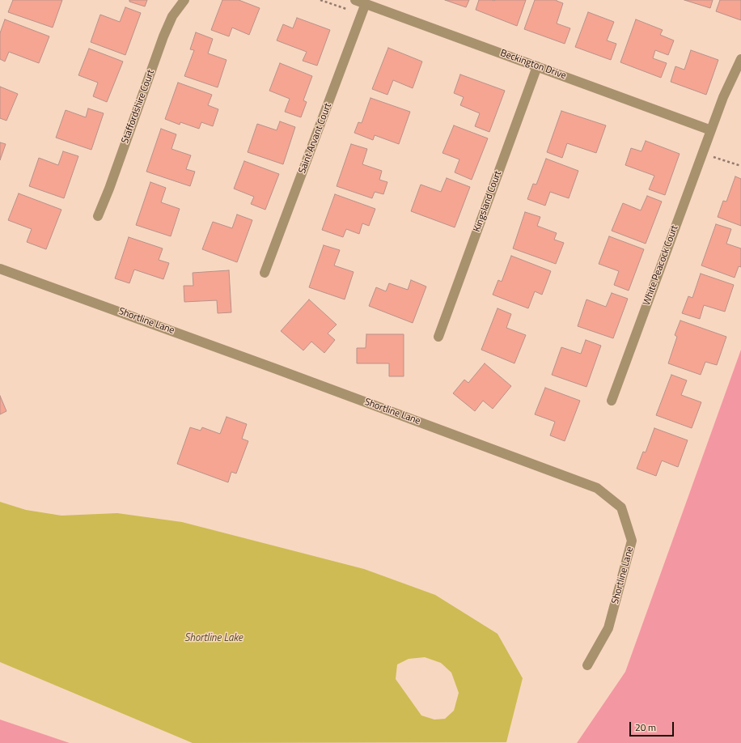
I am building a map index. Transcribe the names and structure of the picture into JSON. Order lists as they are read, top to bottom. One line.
{"streets":{"street":["Beckington Drive","Staffordshire Court","Saint Arvant Court","Kingsland Court","White Peacock Court","Shortline Lane"]},"crossings":[["Beckington Drive","Saint Arvant Court"],["Beckington Drive","Kingsland Court"],["Beckington Drive","White Peacock Court"]],"water":["Shortline Lake"],"scale_bar":"20 m"}
